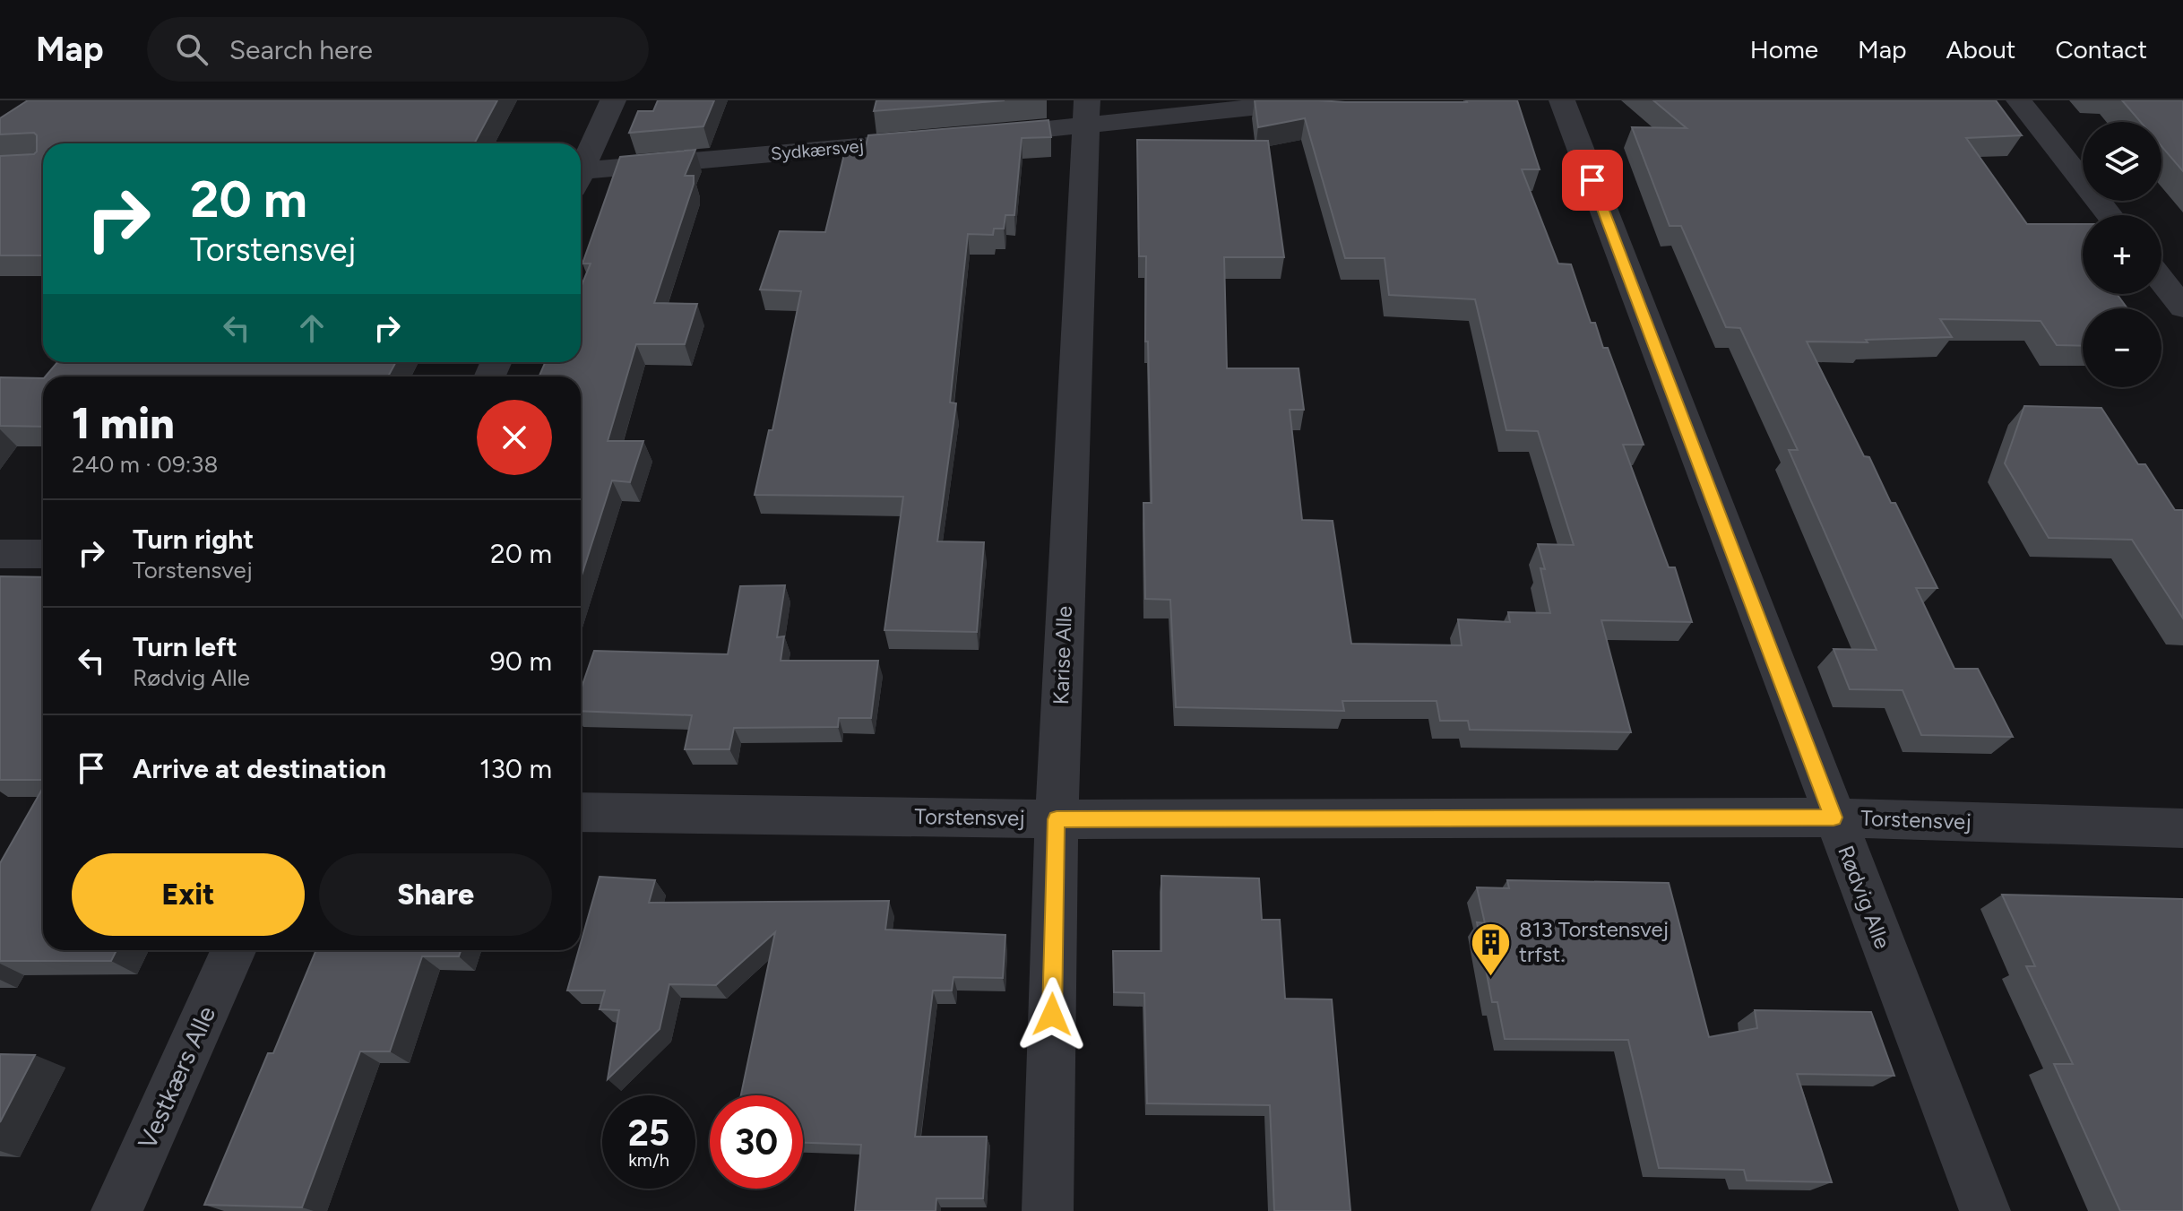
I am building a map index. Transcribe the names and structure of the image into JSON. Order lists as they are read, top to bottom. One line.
{"streets":{"street":["Sydkærsvej","Karise Alle","Torstensvej","Rødvig Alle","Vestkærs Alle"]},"crossings":[["Karise Alle","Torstensvej"],["Torstensvej","Rødvig Alle"]],"places":{"building":["813 Torstensvej trfst."]},"page":{"header":"Map","search":"Search here","nav":["Home","Map","About","Contact"],"map_buttons":["+","−"],"turn":["20 m","Torstensvej"],"heading":["1 min","240 m · 09:38"],"list":[{"name":"Turn right","note":"Torstensvej","value":"20 m"},{"name":"Turn left","note":"Rødvig Alle","value":"90 m"},{"name":"Arrive at destination","value":"130 m"}],"buttons":["Exit","Share"],"speed":"25 km/h","limit":"30"}}
